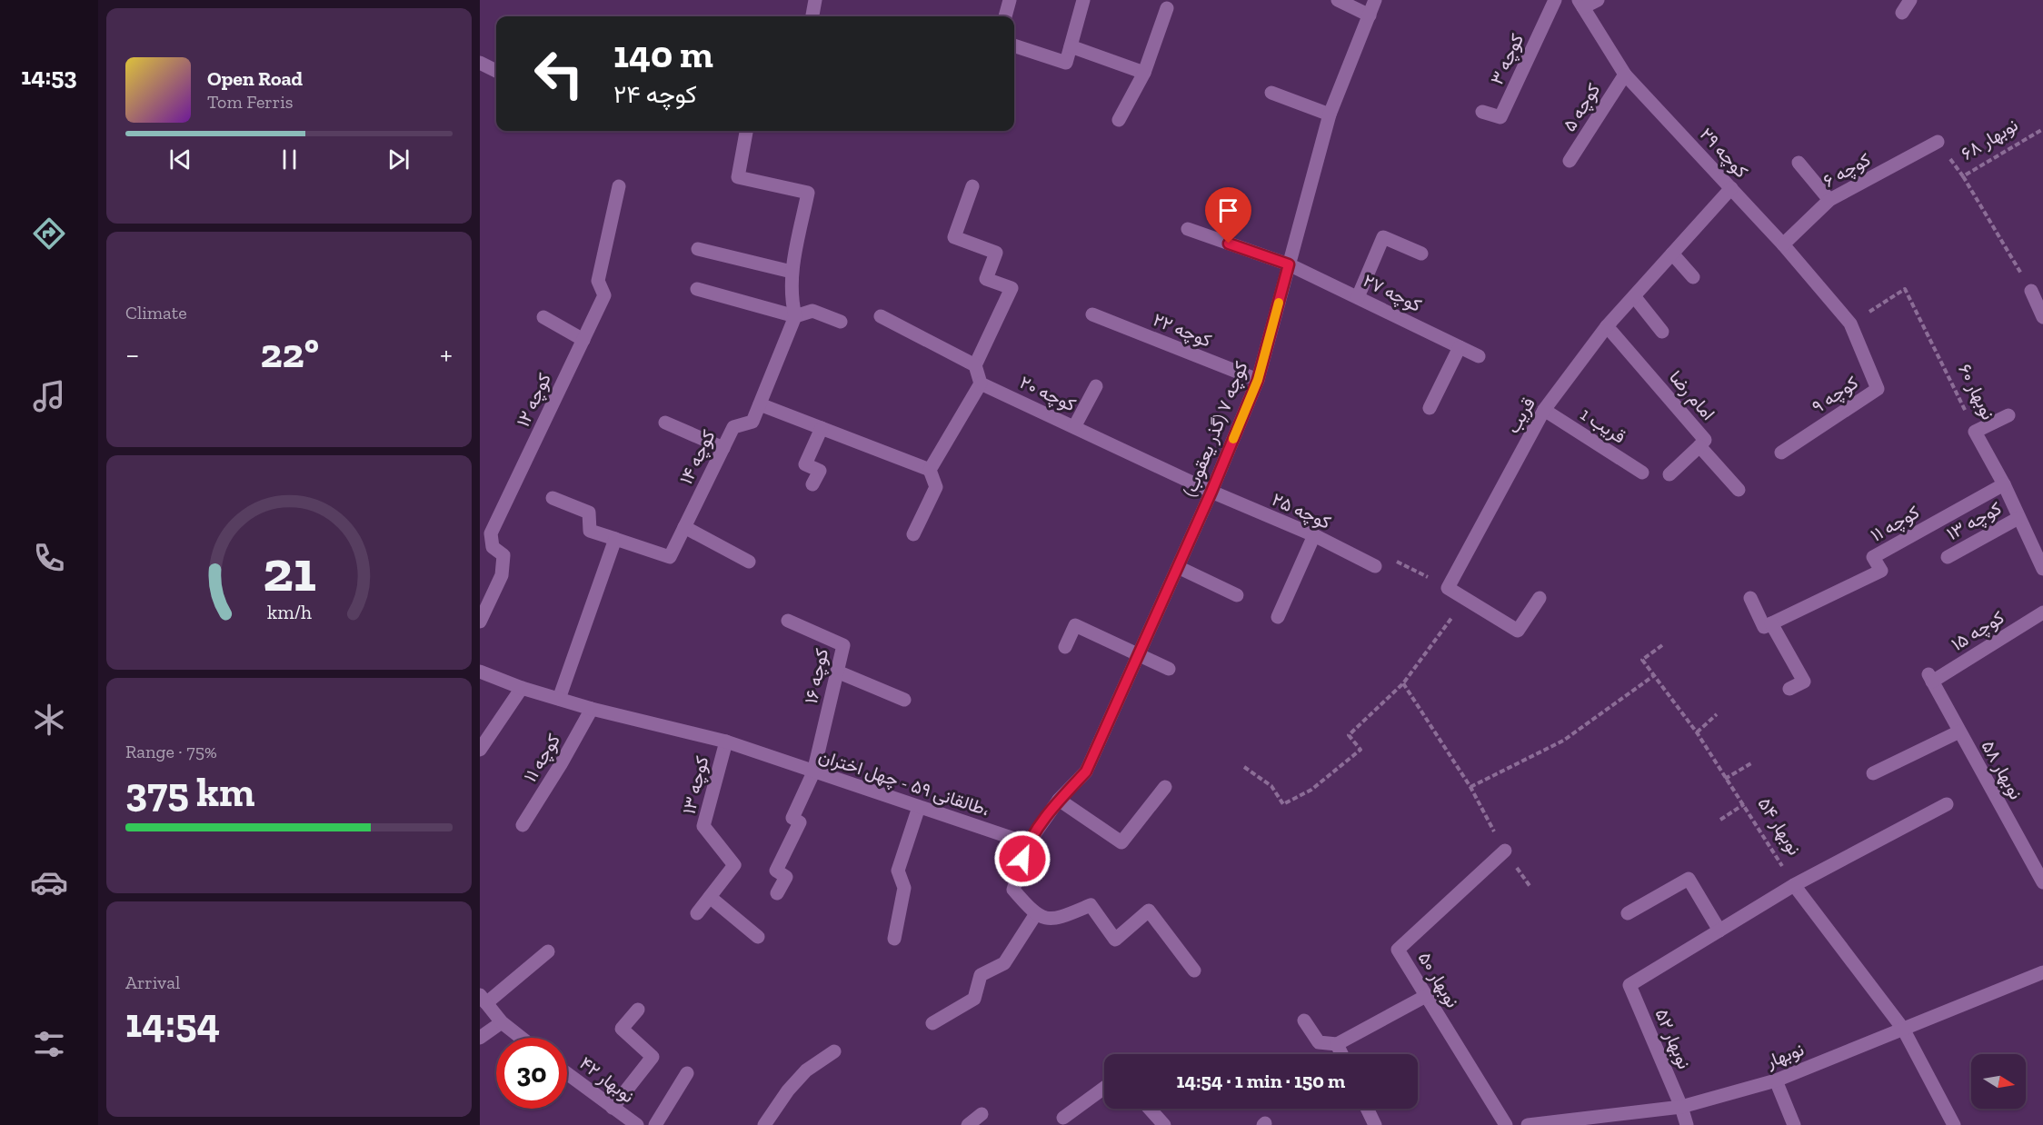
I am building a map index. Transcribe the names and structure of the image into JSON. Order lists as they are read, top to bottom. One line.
{"streets":{"street":["کوچه ۳","کوچه ۵","کوچه ۲۹","کوچه ۶","کوچه ۲۷","کوچه ۲۲","نوبهار ۶۰","کوچه ۲۰","کوچه ۹","امام رضا","کوچه ۱۲","قریب","قریب 1","کوچه ۷ (گذر یعقوب)","کوچه ۱۴","کوچه ۲۵","کوچه ۱۳","کوچه ۱۱","کوچه ۱۵","کوچه ۱۶","نوبهار ۵۸","طالقانی ۵۹ - چهل اختران،","نوبهار ۵۰","نوبهار ۵۲","نوبهار","نوبهار ۴۲"],"path":["نوبهار ۶۸","نوبهار ۵۴"]},"crossings":[["کوچه ۵","کوچه ۲۹"],["نوبهار ۶۸","کوچه ۶"],["کوچه ۲۹","کوچه ۶"],["کوچه ۲۹","نوبهار ۶۰"],["کوچه ۲۹","کوچه ۹"],["کوچه ۲۹","قریب"],["کوچه ۲۷","کوچه ۷ (گذر یعقوب)"],["کوچه ۲۲","کوچه ۷ (گذر یعقوب)"],["نوبهار ۶۰","کوچه ۹"],["نوبهار ۶۰","کوچه ۱۳"],["نوبهار ۶۰","کوچه ۱۱"],["کوچه ۲۰","کوچه ۷ (گذر یعقوب)"],["کوچه ۲۰","کوچه ۲۵"],["امام رضا","قریب"],["قریب","قریب 1"],["کوچه ۷ (گذر یعقوب)","کوچه ۲۵"],["کوچه ۷ (گذر یعقوب)","طالقانی ۵۹ - چهل اختران،"],["کوچه ۱۳","طالقانی ۵۹ - چهل اختران،"],["کوچه ۱۱","طالقانی ۵۹ - چهل اختران،"],["کوچه ۱۵","نوبهار ۵۸"],["کوچه ۱۶","طالقانی ۵۹ - چهل اختران،"],["نوبهار ۵۲","نوبهار"]],"north":"right","page":{"tabs":"14:53","turn":["140 m","کوچه ۲۴"],"song":["Open Road","Tom Ferris"],"tile":["Climate",["Range · 75%","375 km"],["Arrival","14:54"]],"heat":["−","22°","+"],"limit":"30","trip":"14:54 · 1 min · 150 m","gauge":["21","km/h"]}}
